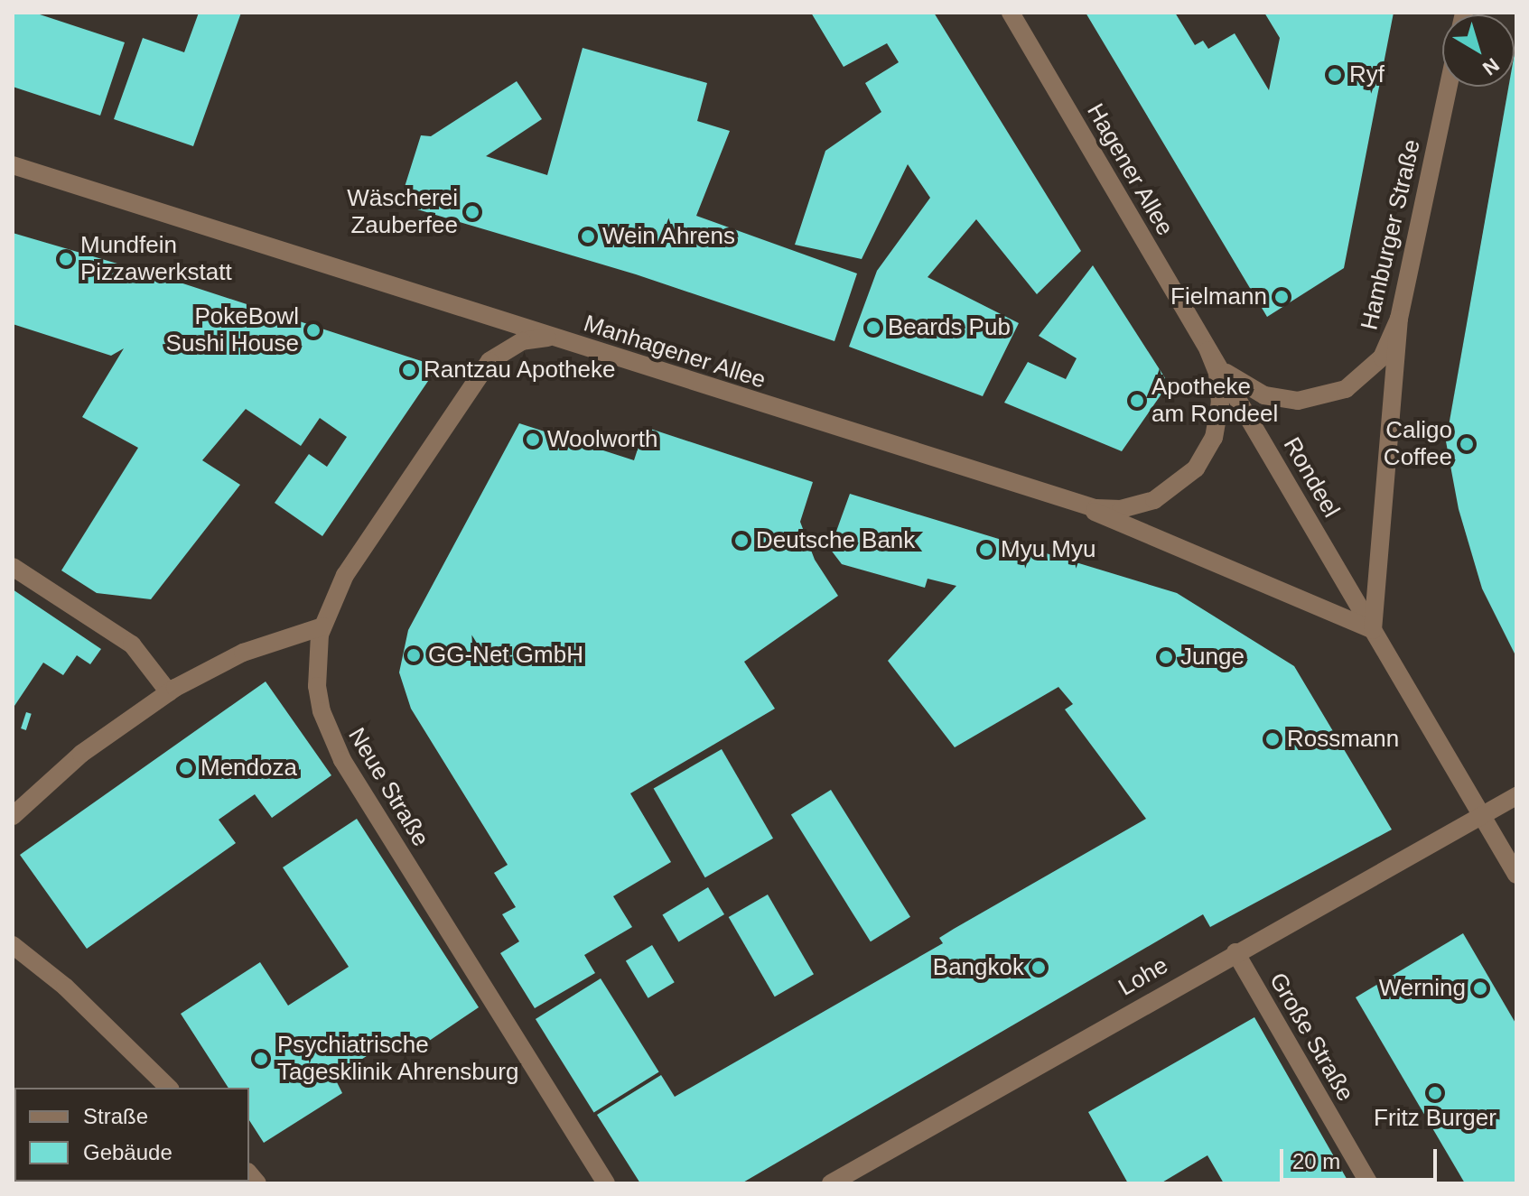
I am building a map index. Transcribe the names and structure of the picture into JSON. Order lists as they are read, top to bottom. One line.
{"streets":{"street":["Hagener Allee","Hamburger Straße","Manhagener Allee","Rondeel","Neue Straße","Lohe","Große Straße"]},"crossings":[["Hagener Allee","Hamburger Straße"],["Hagener Allee","Manhagener Allee"],["Hagener Allee","Rondeel"],["Hamburger Straße","Manhagener Allee"],["Hamburger Straße","Rondeel"],["Manhagener Allee","Rondeel"],["Manhagener Allee","Neue Straße"],["Rondeel","Lohe"],["Lohe","Große Straße"]],"places":["Ryf","Wäscherei Zauberfee","Wein Ahrens","Mundfein Pizzawerkstatt","Fielmann","Beards Pub","PokeBowl Sushi House","Rantzau Apotheke","Apotheke am Rondeel","Woolworth","Caligo Coffee","Deutsche Bank","Myu Myu","GG-Net GmbH","Junge","Rossmann","Mendoza","Bangkok","Werning","Psychiatrische Tagesklinik Ahrensburg","Fritz Burger"],"legend":["Straße","Gebäude"],"scale_bar":"20 m","north":"bottom right"}
